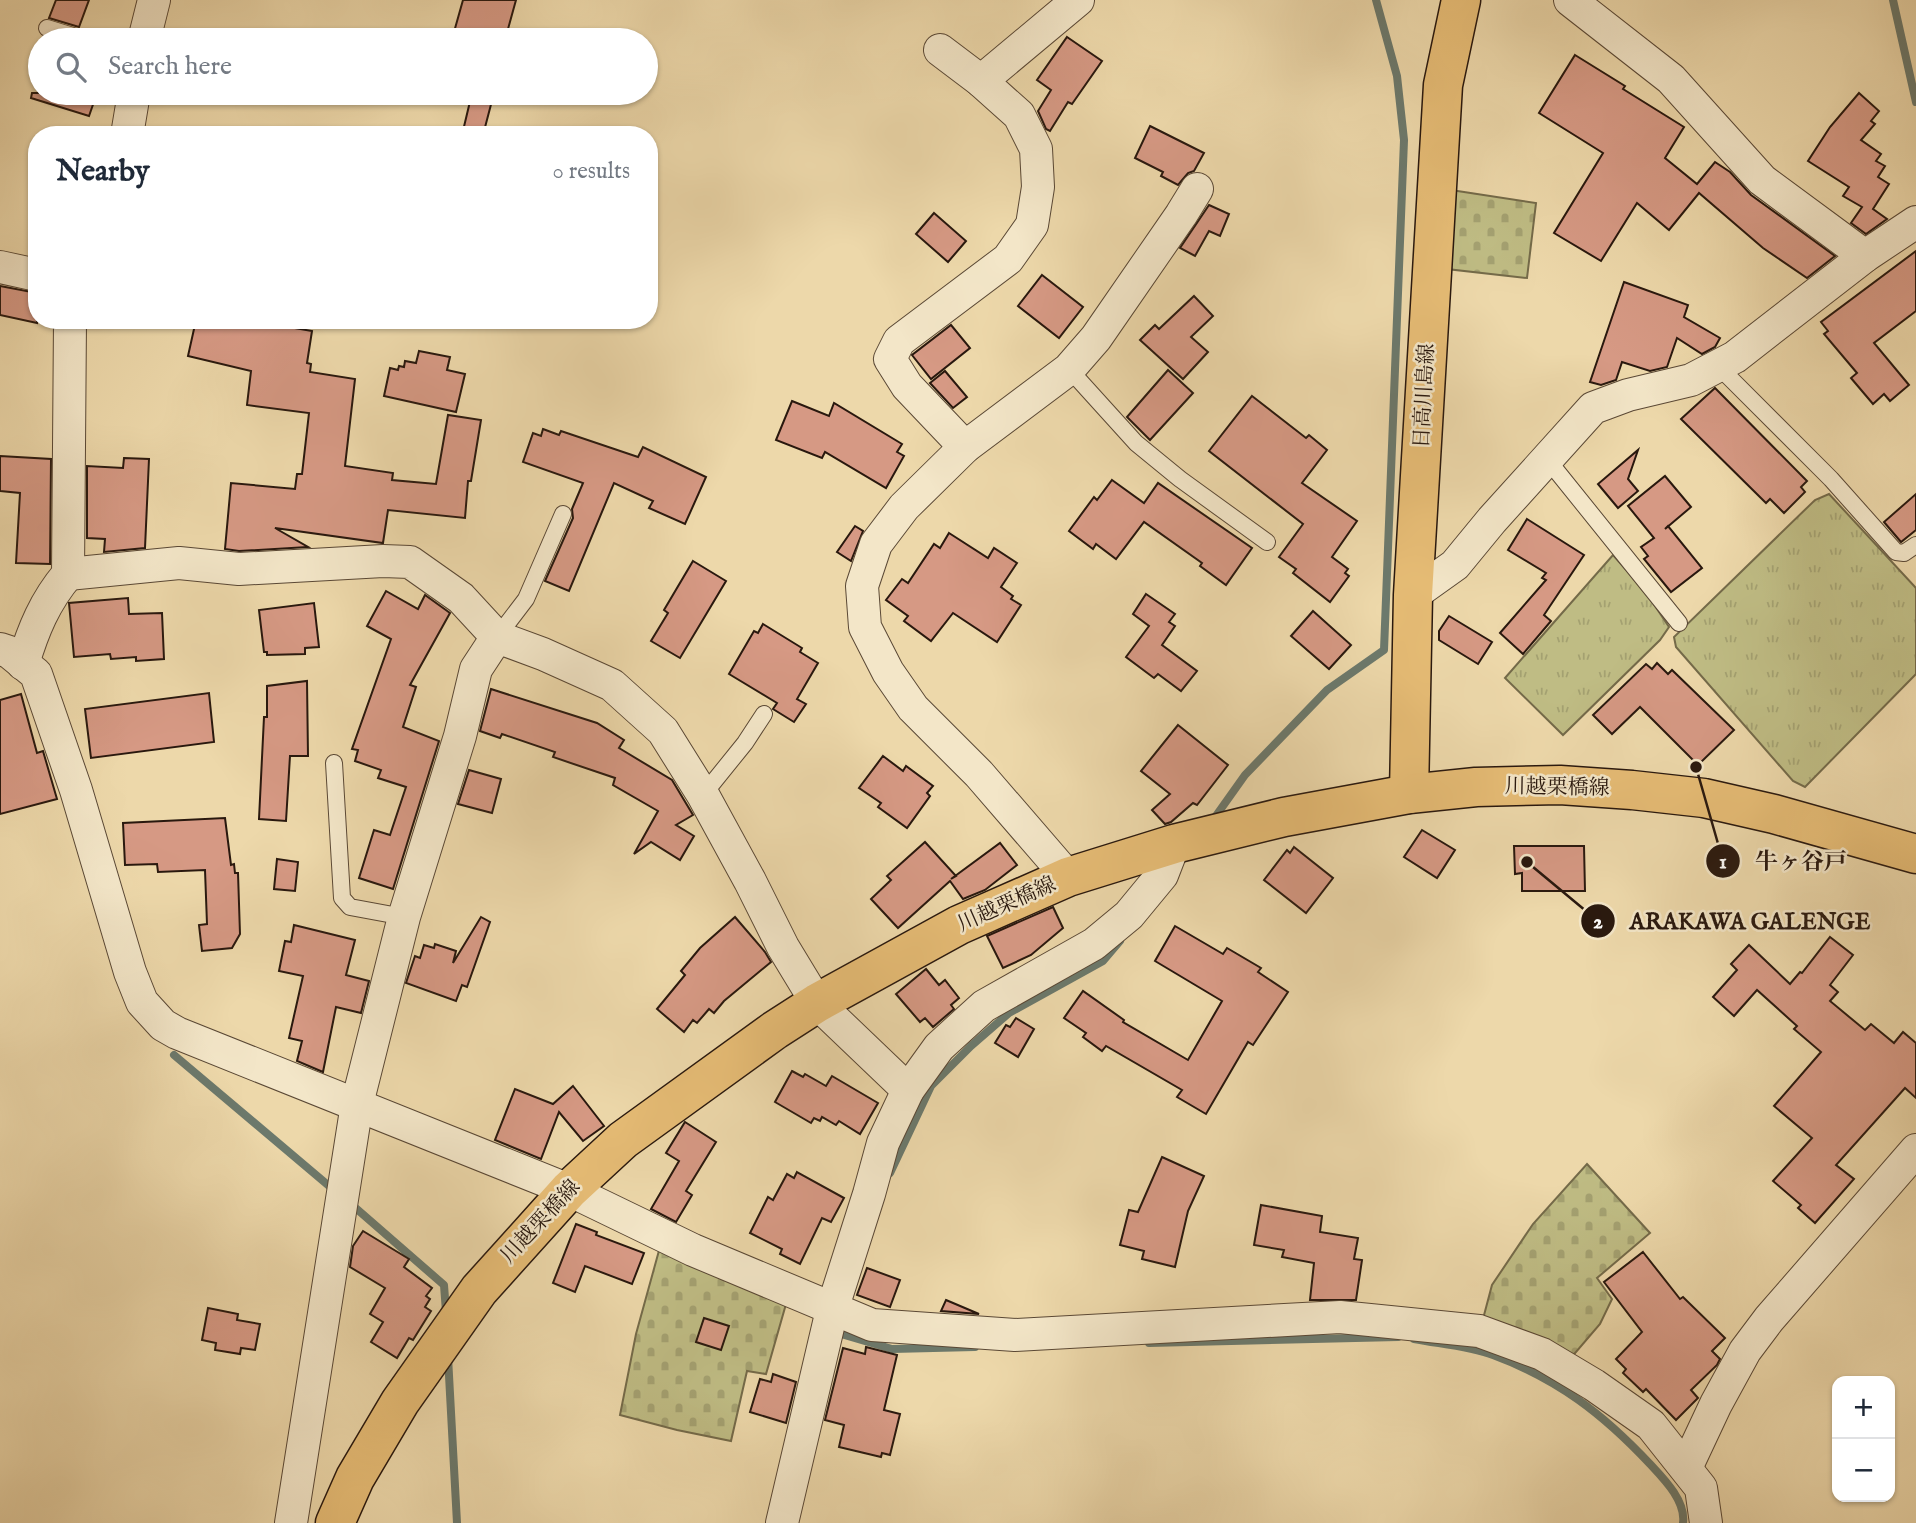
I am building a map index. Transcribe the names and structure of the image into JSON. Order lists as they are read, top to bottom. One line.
{"streets":{"main road":["日高川島線","川越栗橋線"]},"crossings":[["日高川島線","川越栗橋線"]],"places":["牛ヶ谷戸","ARAKAWA GALENGE"],"page":{"search":"Search here","heading":["Nearby","0 results"],"map_buttons":["+","−"]}}
